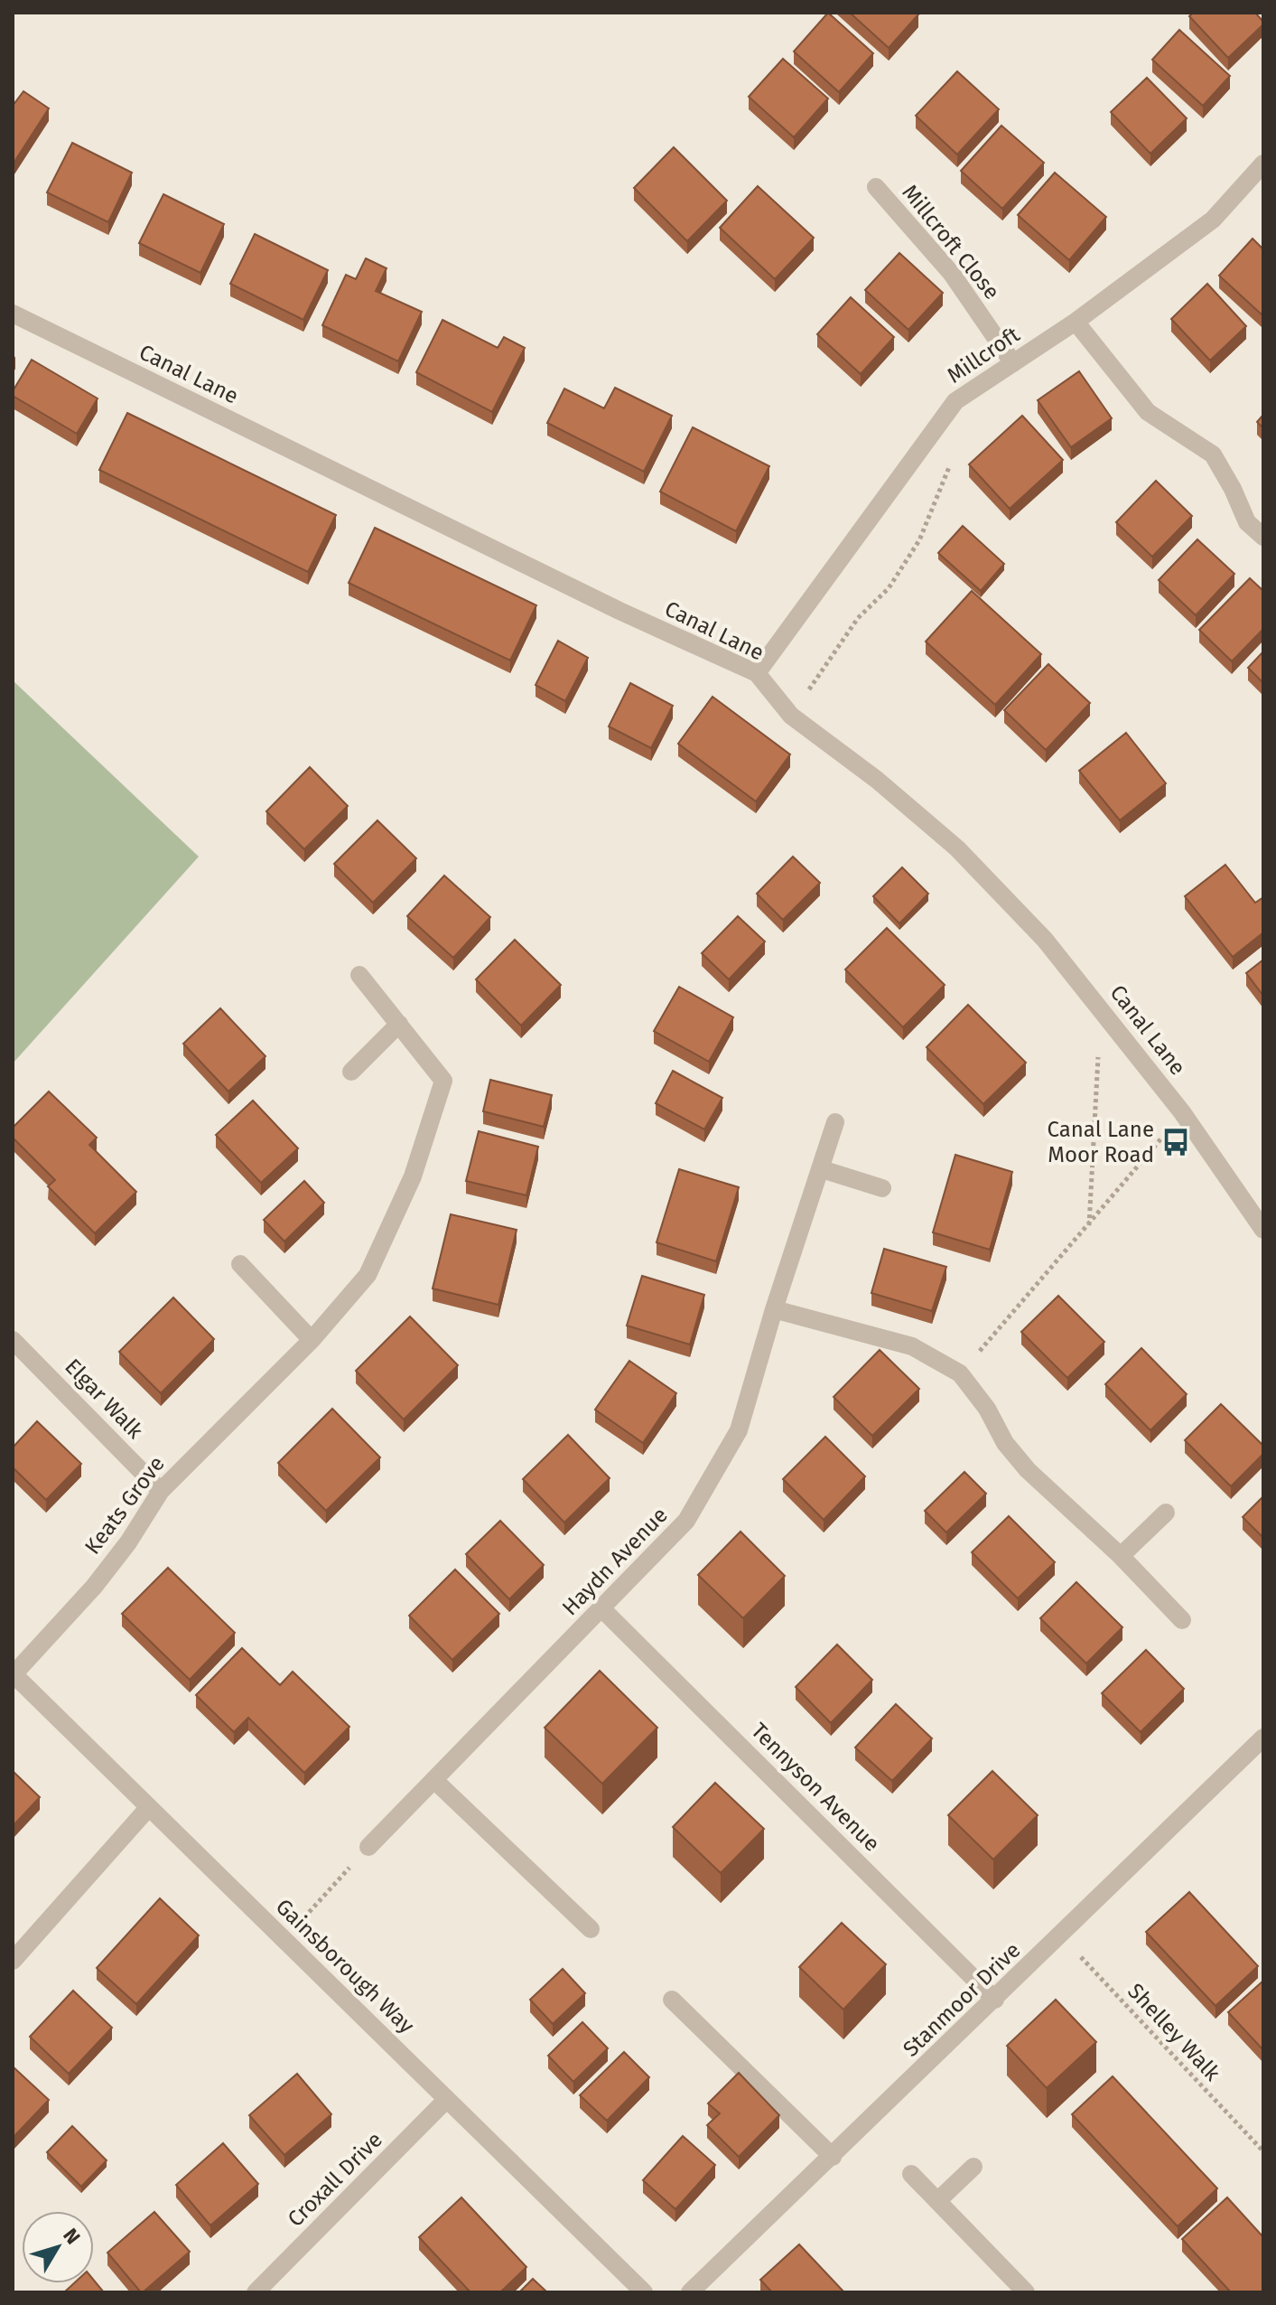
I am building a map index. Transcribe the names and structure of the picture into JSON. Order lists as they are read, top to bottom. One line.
{"streets":{"street":["Millcroft Close","Millcroft","Canal Lane","Elgar Walk","Keats Grove","Haydn Avenue","Tennyson Avenue","Gainsborough Way","Stanmoor Drive","Croxall Drive"],"path":["Shelley Walk"]},"crossings":[["Millcroft Close","Millcroft"],["Millcroft","Canal Lane"],["Elgar Walk","Keats Grove"],["Keats Grove","Gainsborough Way"],["Haydn Avenue","Tennyson Avenue"],["Tennyson Avenue","Stanmoor Drive"],["Gainsborough Way","Croxall Drive"],["Stanmoor Drive","Shelley Walk"]],"places":{"bus stop":["Canal Lane Moor Road"]},"north":"top right"}
